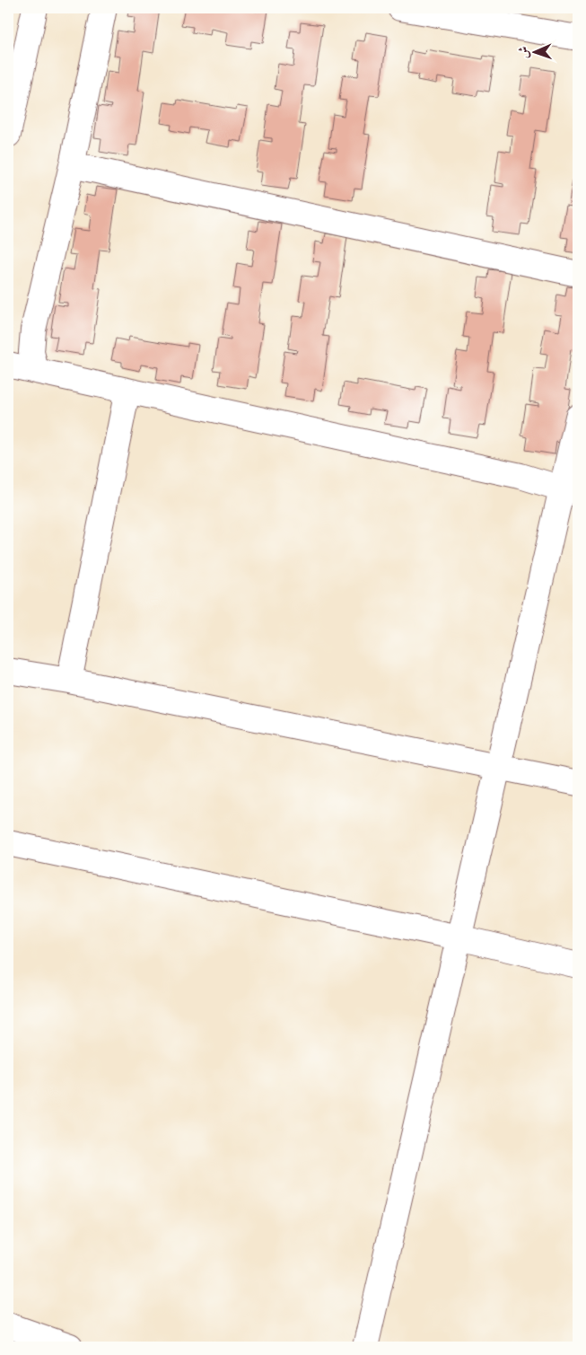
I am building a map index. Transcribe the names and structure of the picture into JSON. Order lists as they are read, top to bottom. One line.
{"north":"left"}
